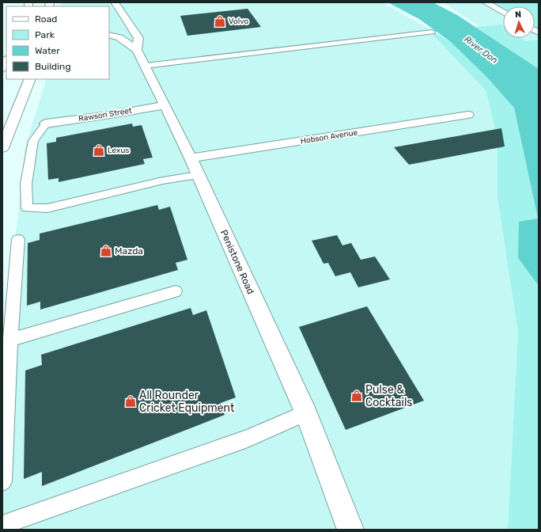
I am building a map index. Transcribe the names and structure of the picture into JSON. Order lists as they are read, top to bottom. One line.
{"streets":{"main road":["Rawson Street","Hobson Avenue","Penistone Road"]},"crossings":[["Rawson Street","Penistone Road"],["Hobson Avenue","Penistone Road"]],"water":["River Don"],"places":{"shop":["Volvo","Lexus","Mazda","Pulse & Cocktails","All Rounder Cricket Equipment"]},"legend":["Road","Park","Water","Building"],"north":"top"}
